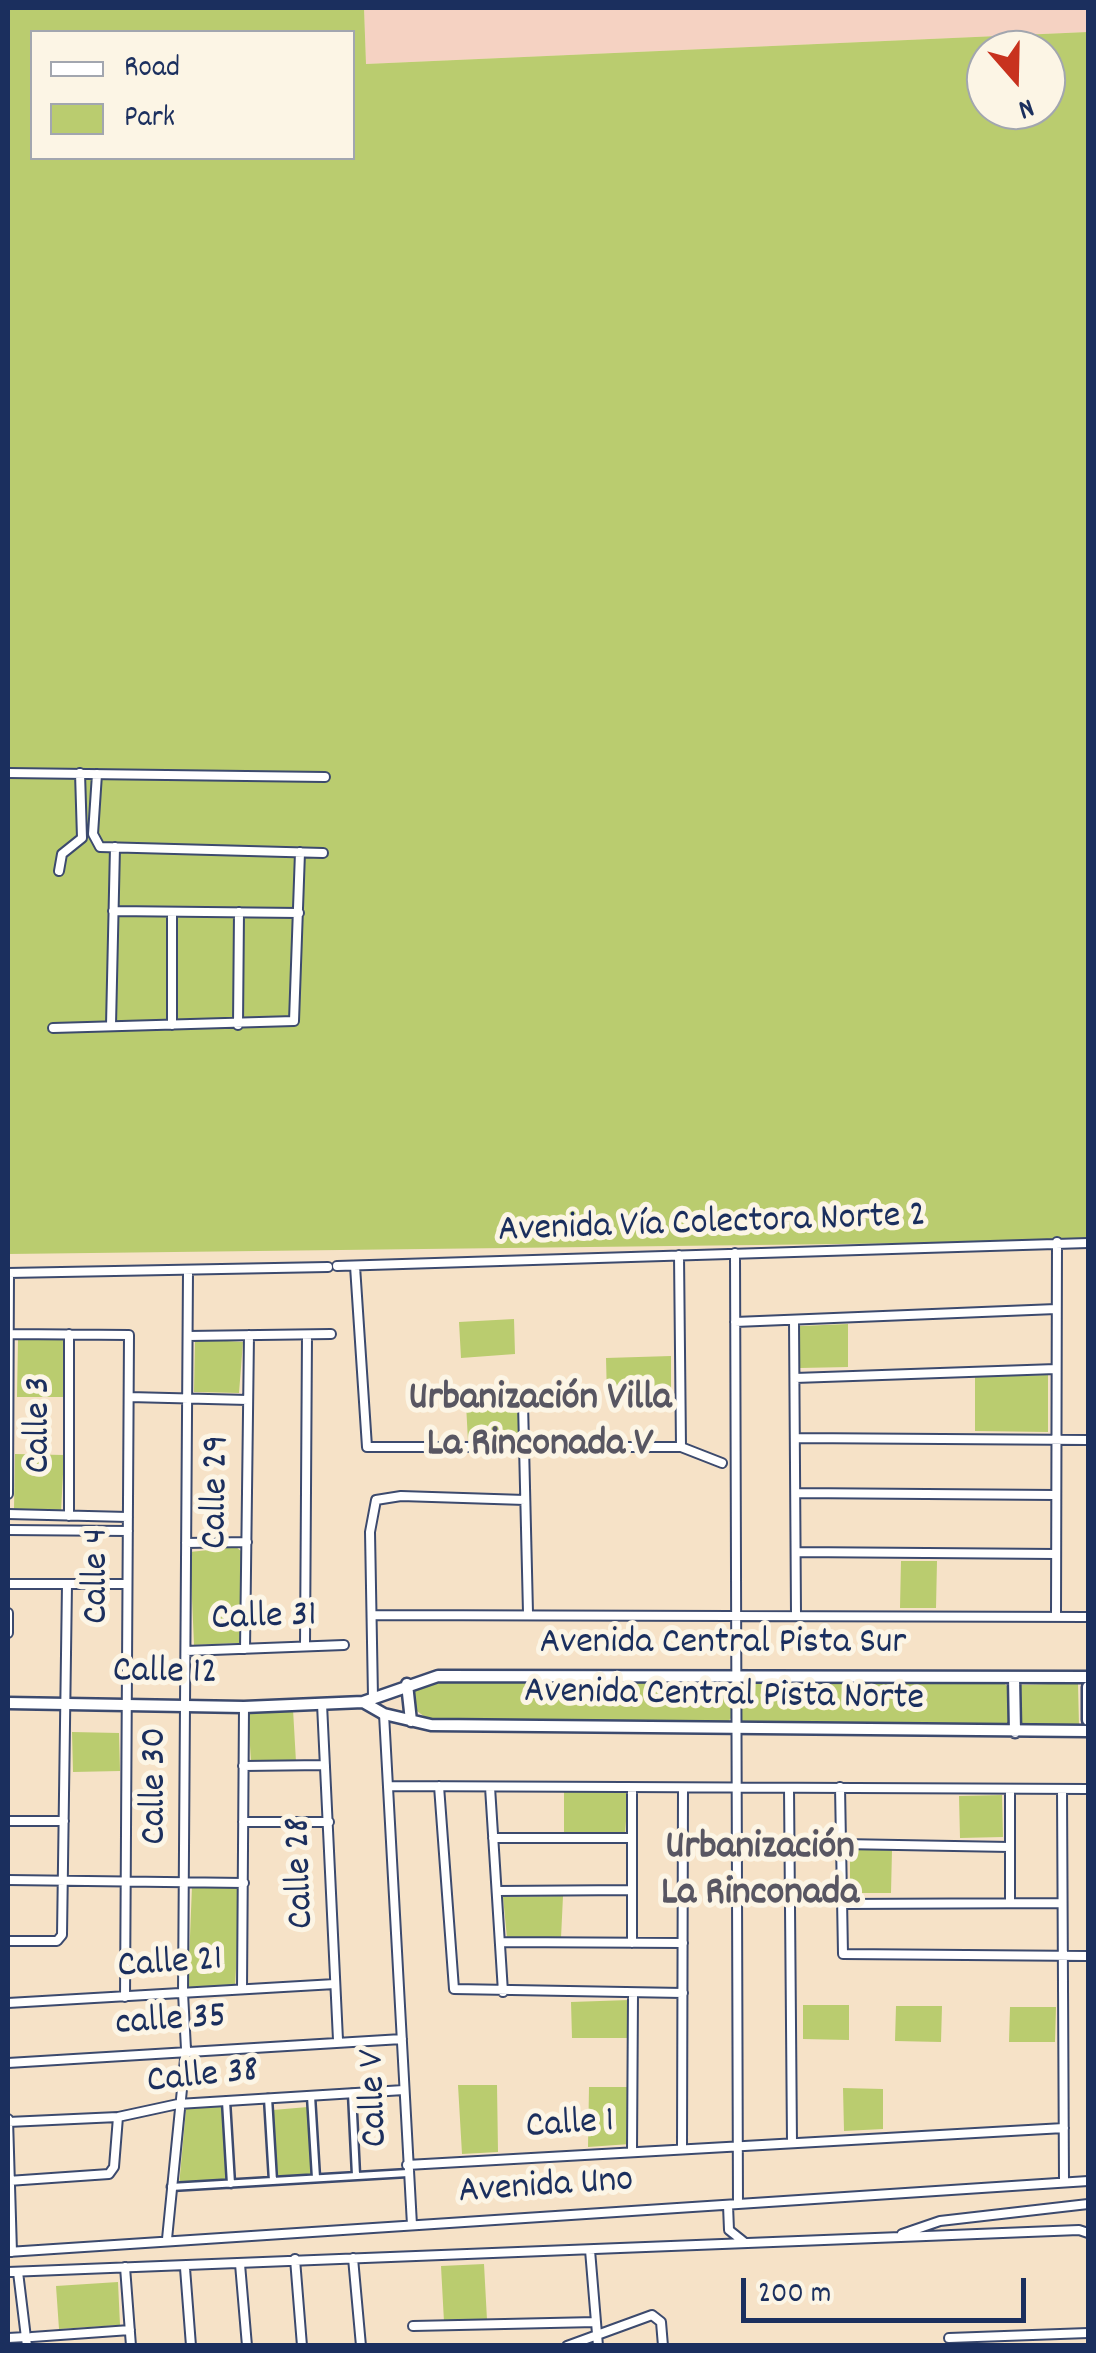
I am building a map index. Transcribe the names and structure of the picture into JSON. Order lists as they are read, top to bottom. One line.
{"streets":{"street":["Avenida Vía Colectora Norte 2","Calle 3","Calle 29","Calle 4","Calle 31","Avenida Central Pista Sur","Calle 12","Avenida Central Pista Norte","Calle 30","Calle 28","Calle 21","calle 35","Calle 38","Calle V","Calle 1","Avenida Uno"]},"crossings":[["Avenida Vía Colectora Norte 2","Calle 30"],["Calle 3","Calle 4"],["Calle 29","Calle 31"],["Calle 4","Calle 12"],["Calle 4","Calle 21"],["Calle 31","Calle 30"],["Avenida Central Pista Sur","Calle 12"],["Avenida Central Pista Sur","Avenida Central Pista Norte"],["Calle 12","Avenida Central Pista Norte"],["Calle 12","Calle 30"],["Calle 12","Calle 28"],["Avenida Central Pista Norte","Calle V"],["Calle 30","Calle 21"],["Calle 30","calle 35"],["Calle 30","Calle 38"],["Calle 30","Avenida Uno"],["Calle 28","Calle 21"],["Calle 28","calle 35"],["Calle 38","Calle V"],["Calle V","Calle 1"],["Calle V","Avenida Uno"]],"districts":["Urbanización Villa La Rinconada V","Urbanización La Rinconada"],"legend":["Road","Park"],"scale_bar":"200 m","north":"bottom"}
